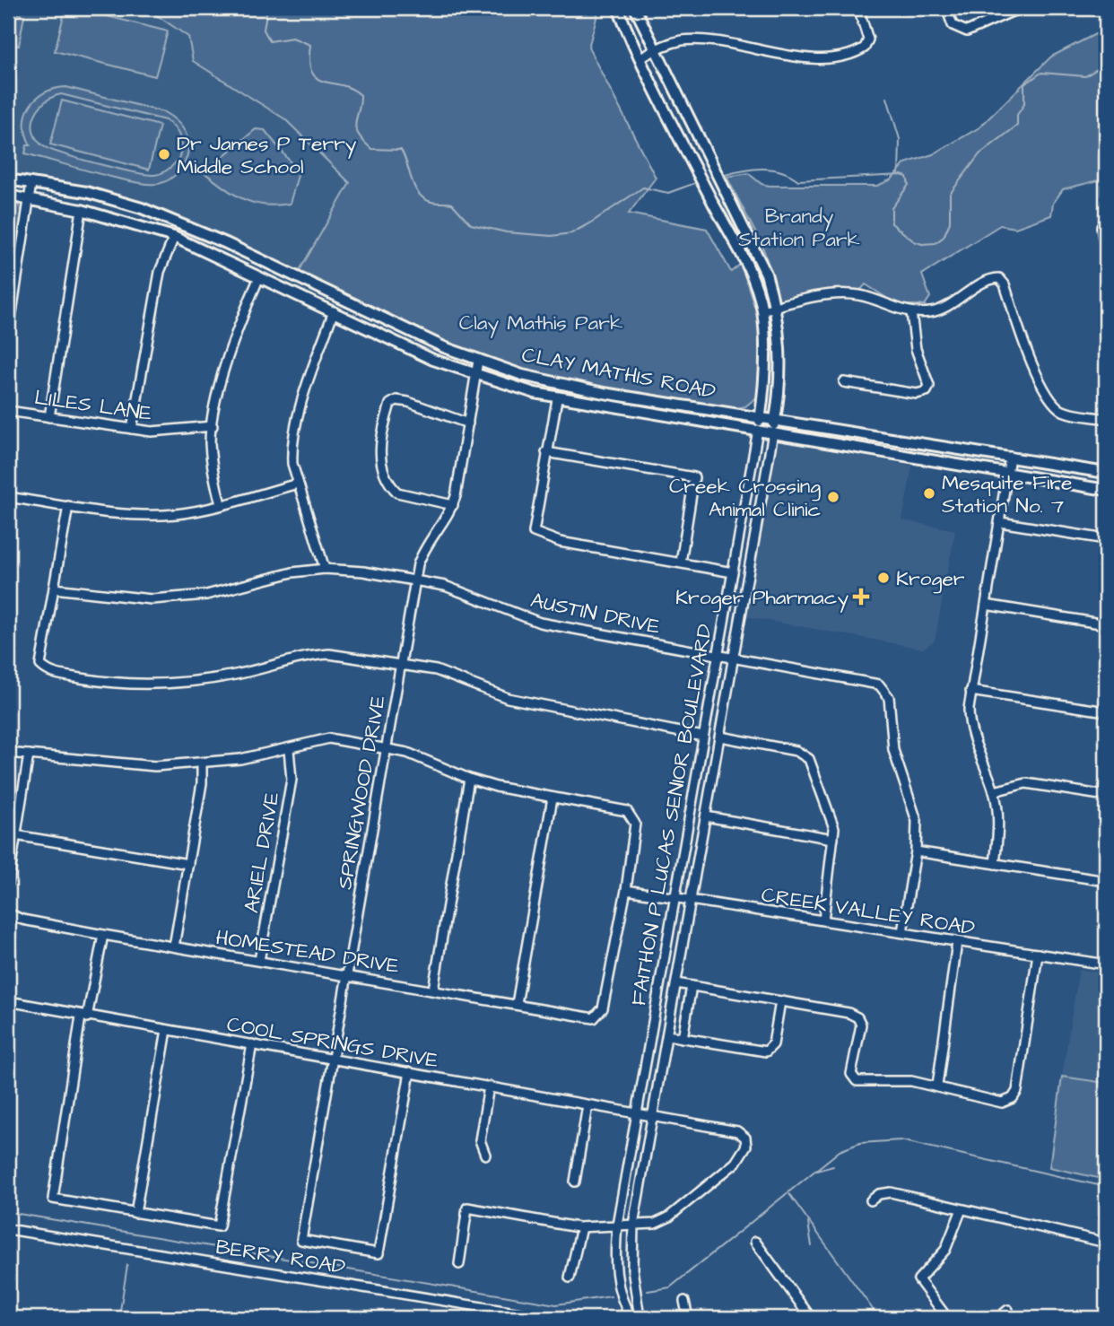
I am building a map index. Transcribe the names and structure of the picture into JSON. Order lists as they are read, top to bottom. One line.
{"streets":{"main road":["CLAY MATHIS ROAD","FAITHON P LUCAS SENIOR BOULEVARD"],"street":["LILES LANE","AUSTIN DRIVE","SPRINGWOOD DRIVE","ARIEL DRIVE","CREEK VALLEY ROAD","HOMESTEAD DRIVE","COOL SPRINGS DRIVE","BERRY ROAD"]},"crossings":[["CLAY MATHIS ROAD","SPRINGWOOD DRIVE"],["CLAY MATHIS ROAD","FAITHON P LUCAS SENIOR BOULEVARD"],["AUSTIN DRIVE","SPRINGWOOD DRIVE"],["AUSTIN DRIVE","FAITHON P LUCAS SENIOR BOULEVARD"],["AUSTIN DRIVE","CREEK VALLEY ROAD"],["SPRINGWOOD DRIVE","HOMESTEAD DRIVE"],["SPRINGWOOD DRIVE","COOL SPRINGS DRIVE"],["FAITHON P LUCAS SENIOR BOULEVARD","CREEK VALLEY ROAD"],["FAITHON P LUCAS SENIOR BOULEVARD","COOL SPRINGS DRIVE"],["ARIEL DRIVE","HOMESTEAD DRIVE"],["CREEK VALLEY ROAD","HOMESTEAD DRIVE"]],"parks":["Brandy Station Park","Clay Mathis Park"],"places":{"other":["Dr James P Terry Middle School","Mesquite Fire Station No. 7","Creek Crossing Animal Clinic","Kroger"],"health":["Kroger Pharmacy"]}}
